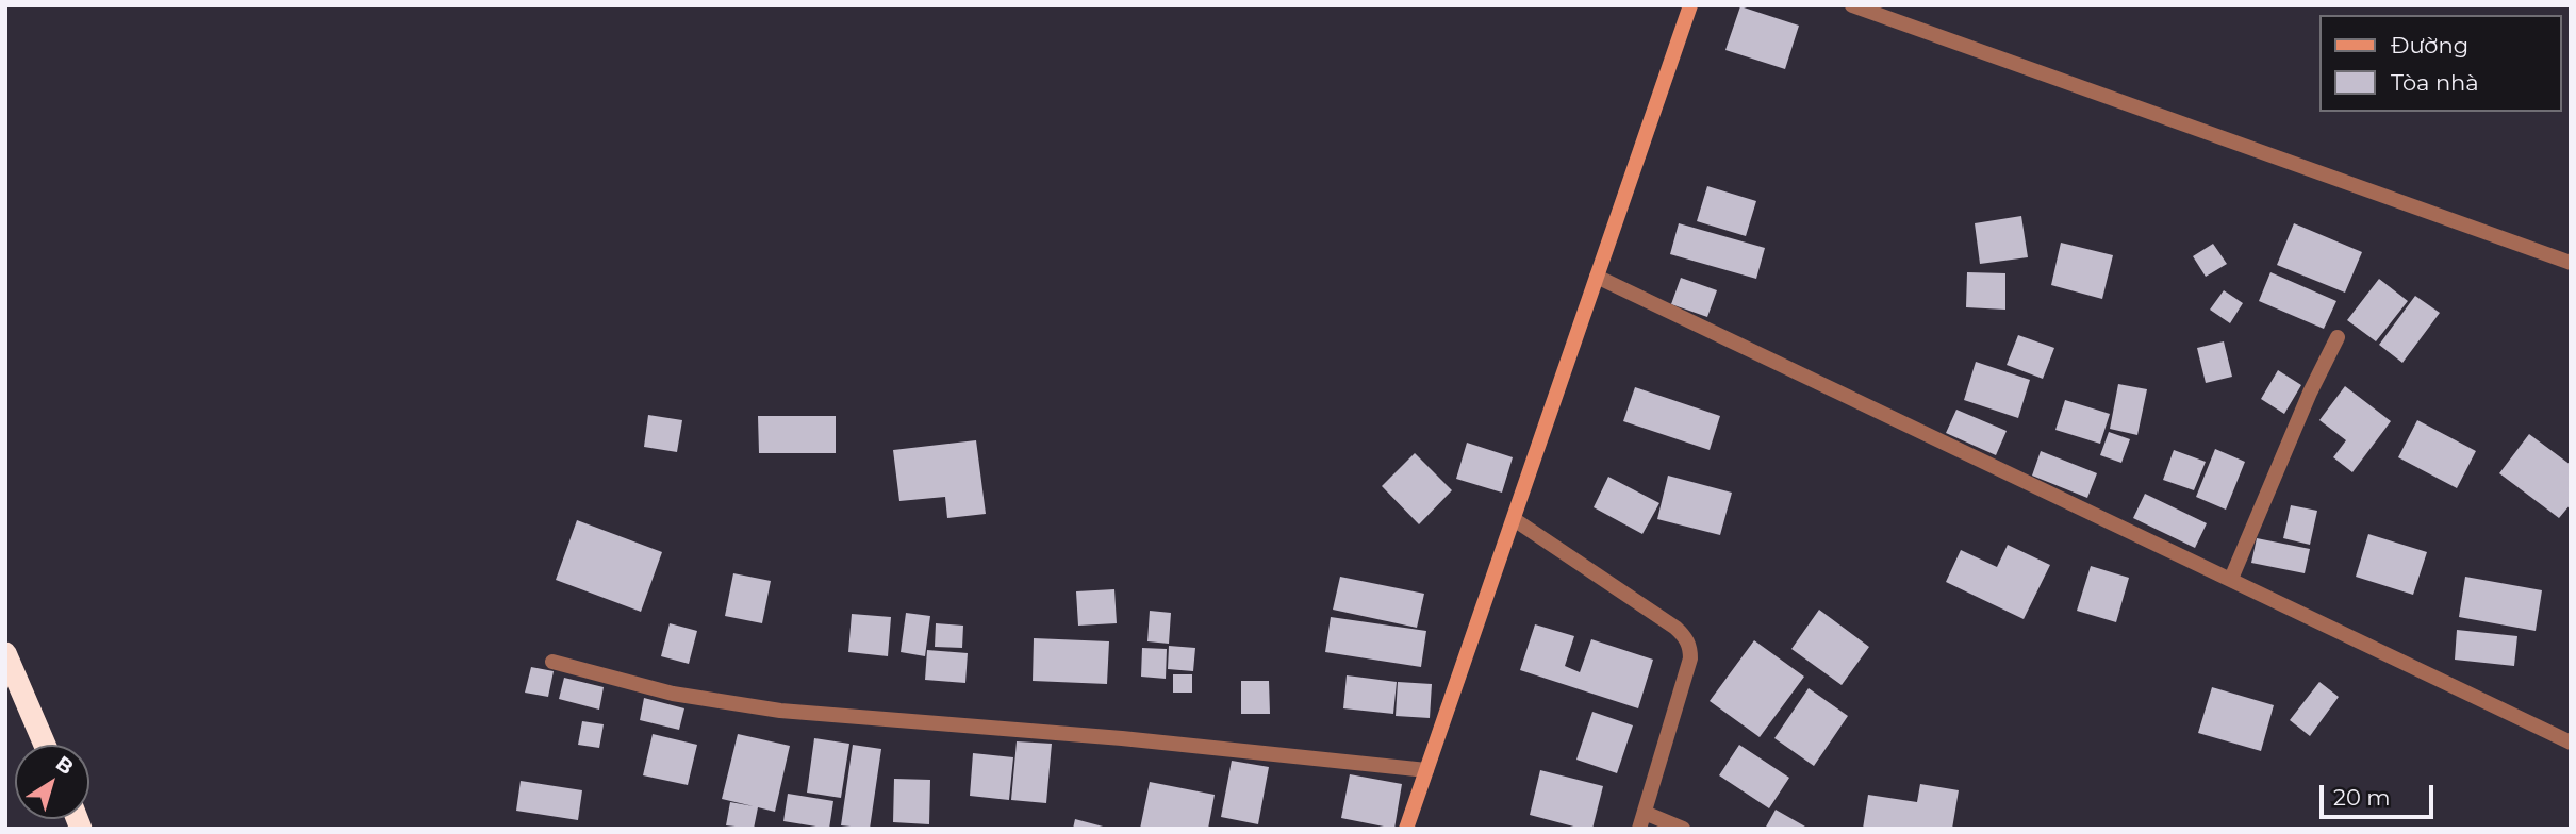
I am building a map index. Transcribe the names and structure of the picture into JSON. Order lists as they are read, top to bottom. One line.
{"legend":["Đường","Tòa nhà"],"scale_bar":"20 m","north":"top right"}
